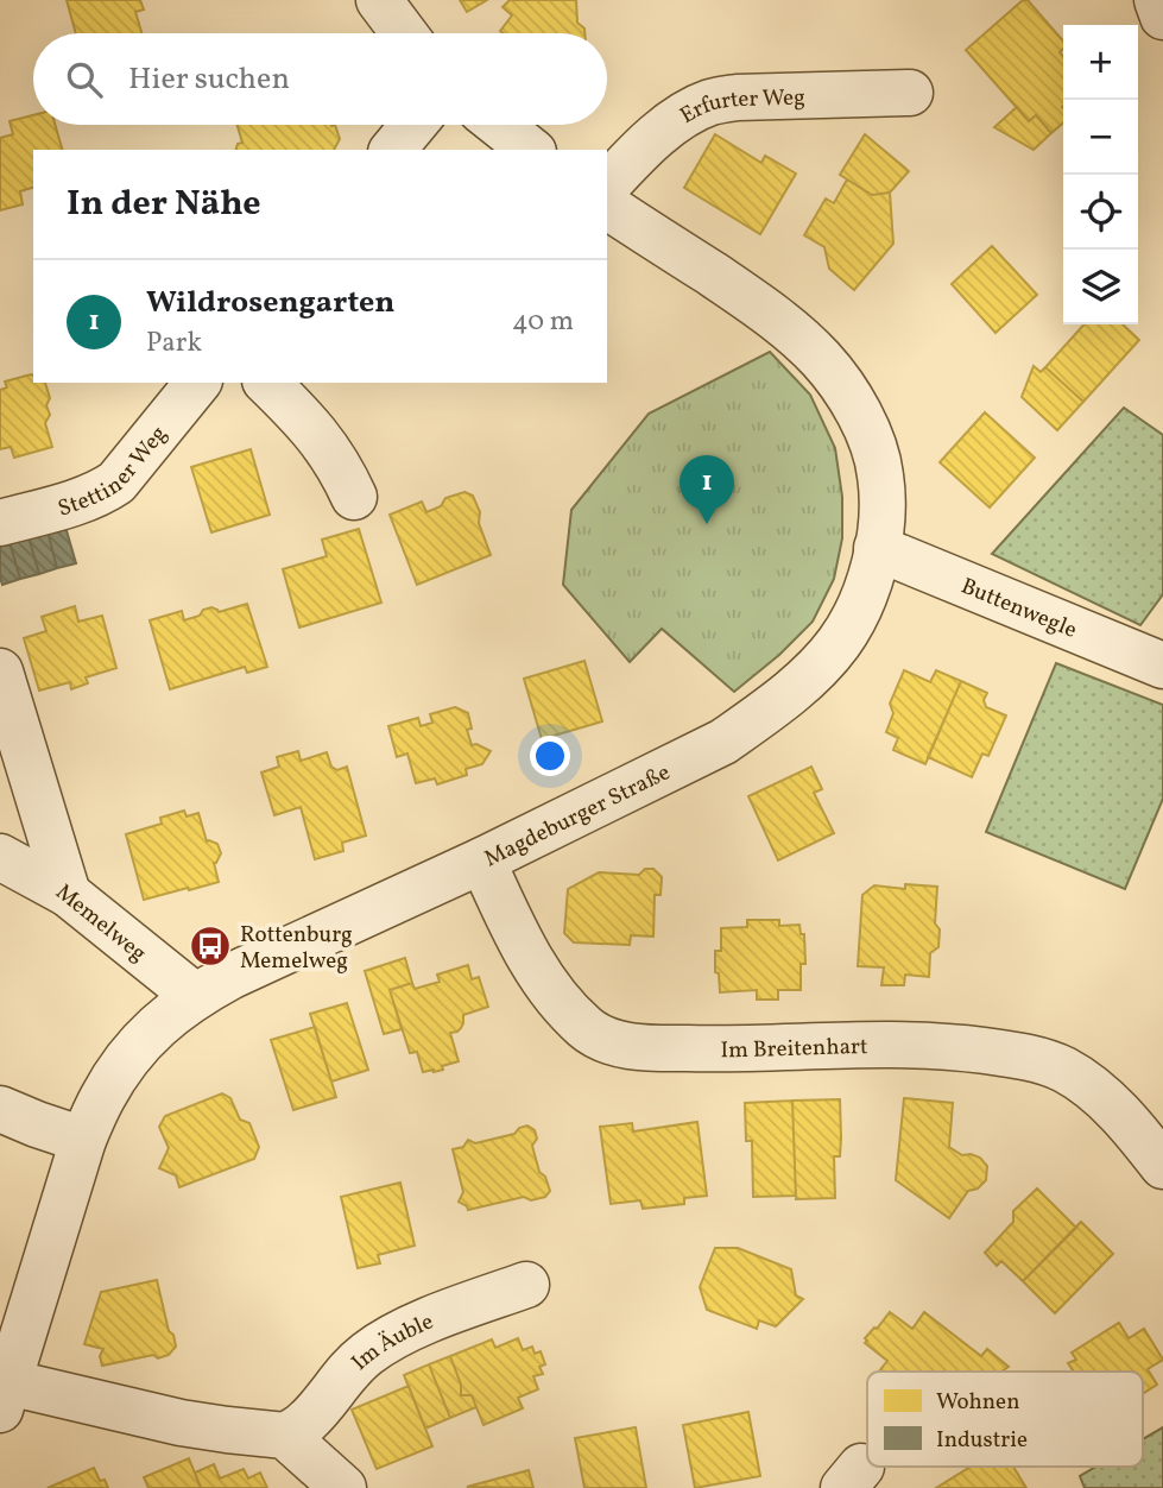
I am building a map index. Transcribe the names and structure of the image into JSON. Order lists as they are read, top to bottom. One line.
{"streets":{"street":["Erfurter Weg","Stettiner Weg","Buttenwegle","Magdeburger Straße","Memelweg","Im Breitenhart","Im Äuble"]},"crossings":[["Buttenwegle","Magdeburger Straße"],["Magdeburger Straße","Memelweg"],["Magdeburger Straße","Im Breitenhart"]],"places":{"bus stop":["Rottenburg Memelweg"]},"legend":["Wohnen","Industrie"],"page":{"map_buttons":["+","−"],"search":"Hier suchen","heading":"In der Nähe","list":[{"mark":"1","name":"Wildrosengarten","note":"Park","value":"40 m"}],"pins":"1"}}
